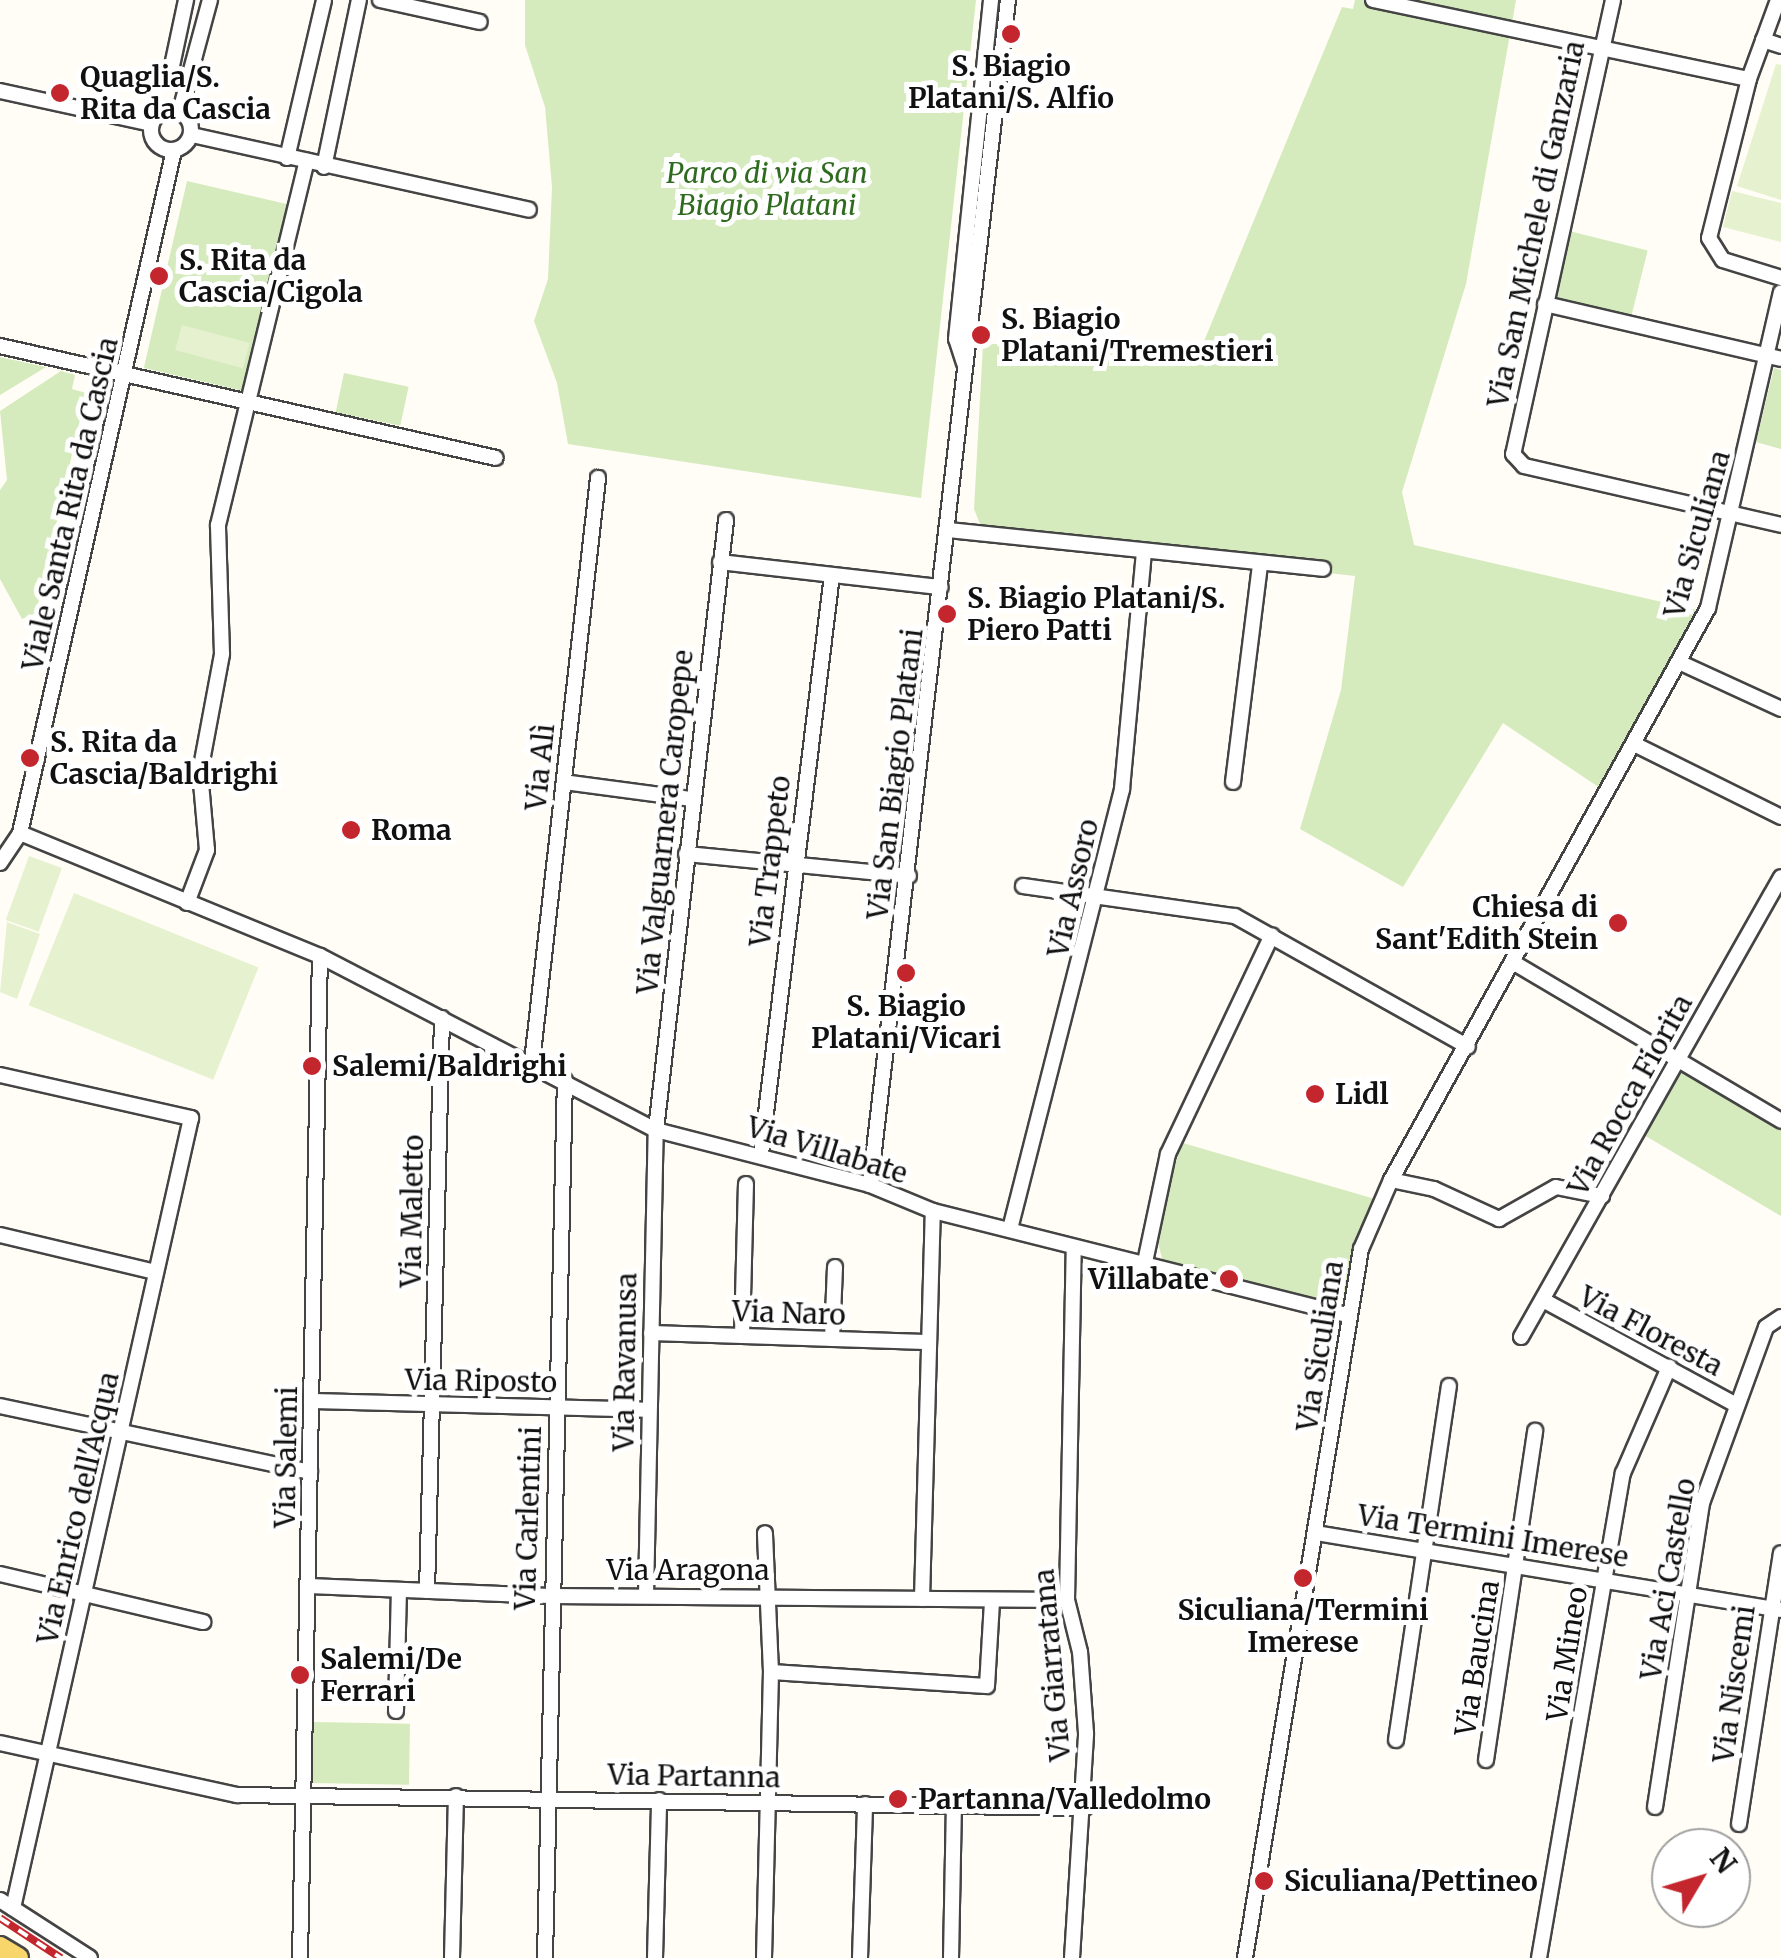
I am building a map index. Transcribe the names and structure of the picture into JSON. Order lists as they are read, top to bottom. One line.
{"streets":{"street":["Via San Michele di Ganzaria","Viale Santa Rita da Cascia","Via Siculiana","Via Alì","Via San Biagio Platani","Via Valguarnera Caropepe","Via Trappeto","Via Assoro","Via Rocca Fiorita","Via Villabate","Via Maletto","Via Naro","Via Floresta","Via Ravanusa","Via Riposto","Via Salemi","Via Enrico dell'Acqua","Via Carlentini","Via Termini Imerese","Via Aragona","Via Aci Castello","Via Mineo","Via Baucina","Via Giarratana","Via Niscemi","Via Partanna"]},"crossings":[["Via San Michele di Ganzaria","Via Siculiana"],["Viale Santa Rita da Cascia","Via Villabate"],["Via Siculiana","Via Villabate"],["Via Siculiana","Via Termini Imerese"],["Via Alì","Via Villabate"],["Via San Biagio Platani","Via Villabate"],["Via Valguarnera Caropepe","Via Villabate"],["Via Valguarnera Caropepe","Via Ravanusa"],["Via Trappeto","Via Villabate"],["Via Assoro","Via Villabate"],["Via Rocca Fiorita","Via Floresta"],["Via Villabate","Via Maletto"],["Via Villabate","Via Ravanusa"],["Via Villabate","Via Salemi"],["Via Villabate","Via Carlentini"],["Via Villabate","Via Giarratana"],["Via Maletto","Via Riposto"],["Via Maletto","Via Aragona"],["Via Naro","Via Ravanusa"],["Via Floresta","Via Aci Castello"],["Via Floresta","Via Mineo"],["Via Ravanusa","Via Riposto"],["Via Ravanusa","Via Aragona"],["Via Riposto","Via Salemi"],["Via Riposto","Via Carlentini"],["Via Salemi","Via Aragona"],["Via Salemi","Via Partanna"],["Via Enrico dell'Acqua","Via Partanna"],["Via Carlentini","Via Aragona"],["Via Carlentini","Via Partanna"],["Via Termini Imerese","Via Aci Castello"],["Via Termini Imerese","Via Mineo"],["Via Termini Imerese","Via Baucina"],["Via Termini Imerese","Via Niscemi"],["Via Aragona","Via Giarratana"],["Via Giarratana","Via Partanna"]],"parks":["Parco di via San Biagio Platani"],"places":["S. Biagio Platani/S. Alfio","Quaglia/S. Rita da Cascia","S. Rita da Cascia/Cigola","S. Biagio Platani/Tremestieri","S. Biagio Platani/S. Piero Patti","S. Rita da Cascia/Baldrighi","Roma","Chiesa di Sant'Edith Stein","S. Biagio Platani/Vicari","Salemi/Baldrighi","Lidl","Villabate","Siculiana/Termini Imerese","Salemi/De Ferrari","Partanna/Valledolmo","Siculiana/Pettineo"],"north":"top right"}
